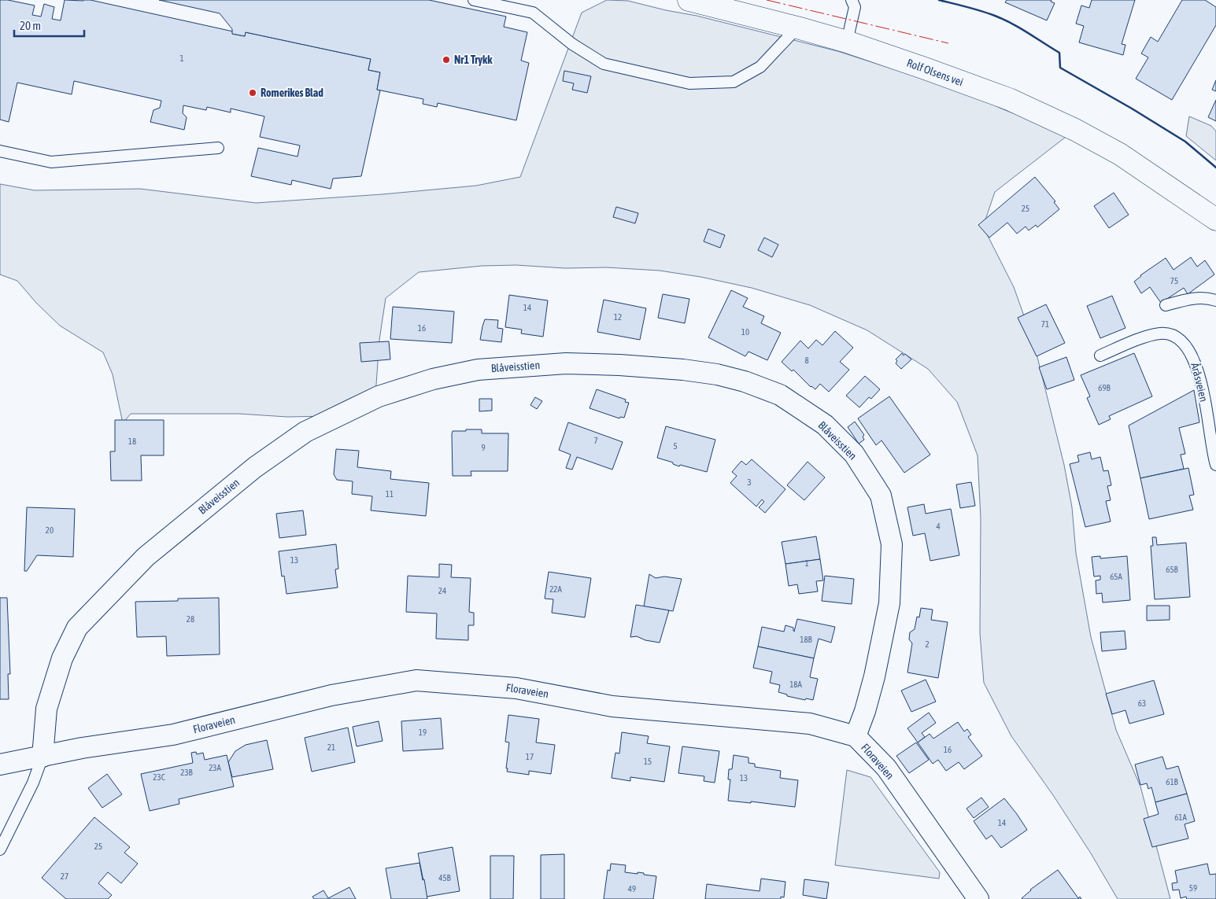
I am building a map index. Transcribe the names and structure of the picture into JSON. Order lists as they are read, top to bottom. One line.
{"streets":{"main road":["Rolf Olsens vei"],"street":["Blåveisstien","Floraveien"],"lane":["Åråsveien"]},"crossings":[["Blåveisstien","Floraveien"]],"places":["Nr1 Trykk","Romerikes Blad"],"house_numbers":["1","25","75","14","12","71","16","10","8","69B","7","18","5","9","3","11","4","20","13","1","65B","65A","22A","24","28","18B","2","18A","63","19","21","16","17","15","23A","23B","23C","13","61B","61A","14","25","27","45B","59","49"],"scale_bar":"20 m"}
